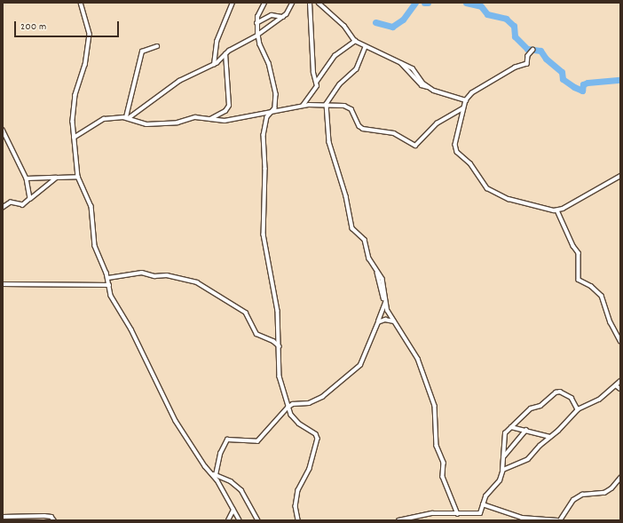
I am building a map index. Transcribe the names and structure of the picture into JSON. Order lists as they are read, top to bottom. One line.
{"scale_bar":"200 m"}
